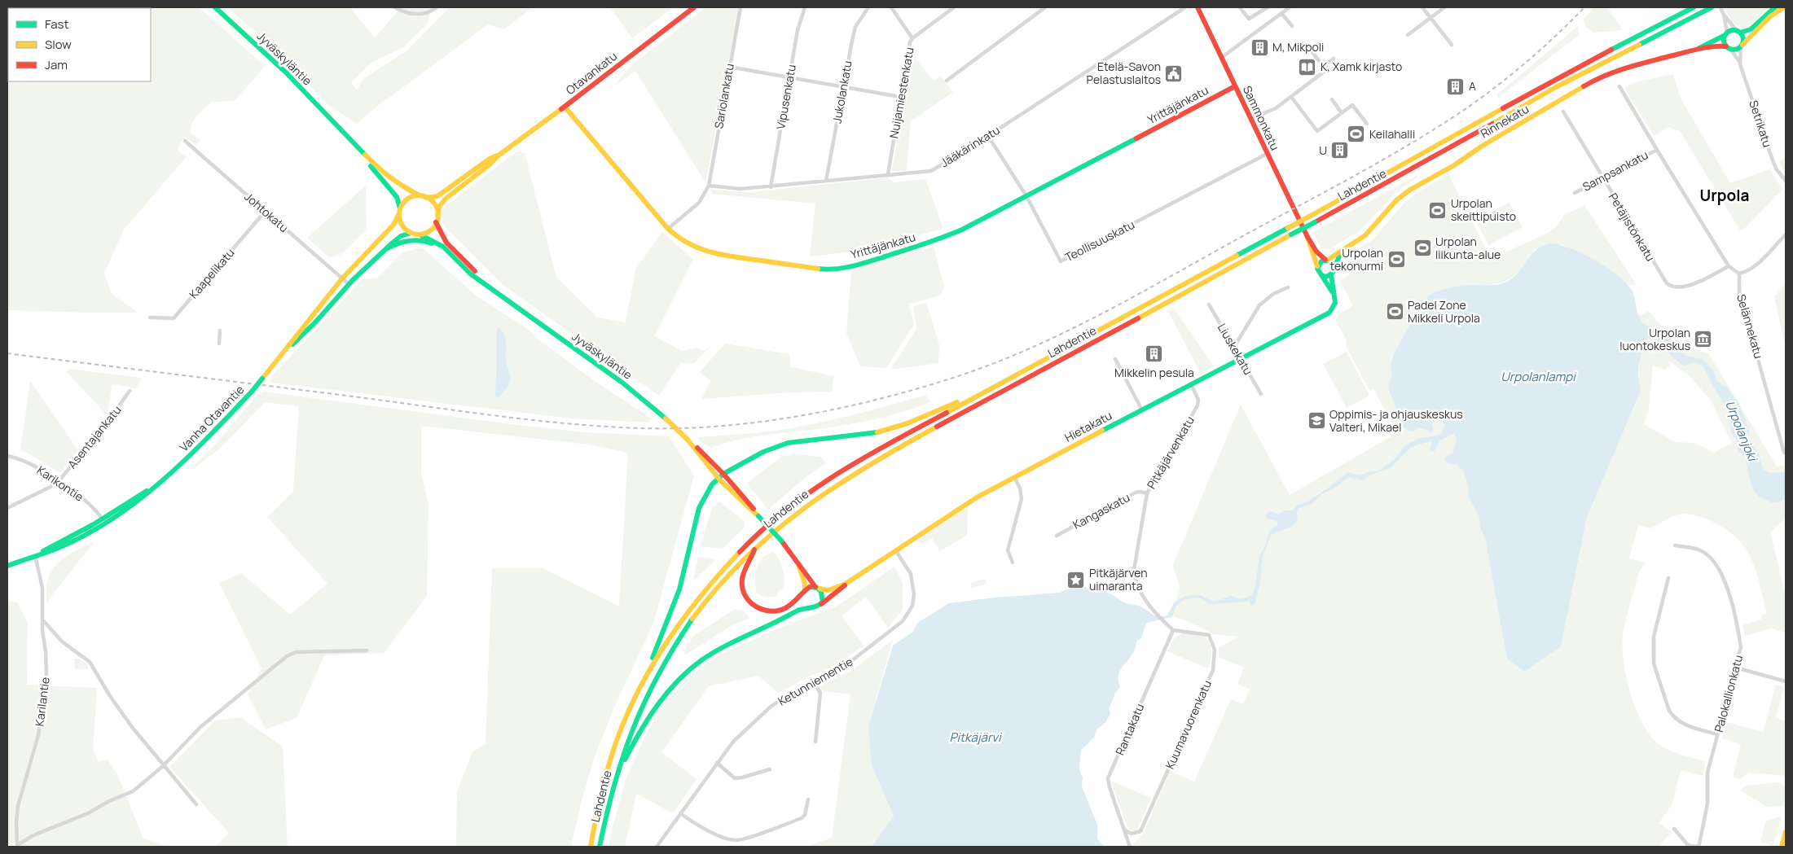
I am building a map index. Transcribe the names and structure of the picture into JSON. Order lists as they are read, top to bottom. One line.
{"streets":{"main road":["Jyväskyläntie","Otavankatu","Yrittäjänkatu","Sammonkatu","Rinnekatu","Lahdentie","Vanha Otavantie","Hietakatu"],"street":["Jukolankatu","Nuijamiestenkatu","Sariolankatu","Vipusenkatu","Setrikatu","Jääkärinkatu","Sampsankatu","Johtokatu","Petäjistönkatu","Teollisuuskatu","Kaapelikatu","Selännekatu","Liuskekatu","Asentajankatu","Pitkäjärvenkatu","Karikontie","Kangaskatu","Ketunniementie","Palokallionkatu","Karilantie","Kuumavuorenkatu","Rantakatu"]},"crossings":[["Jyväskyläntie","Otavankatu"],["Jyväskyläntie","Vanha Otavantie"],["Jyväskyläntie","Hietakatu"],["Otavankatu","Yrittäjänkatu"],["Otavankatu","Vanha Otavantie"],["Jukolankatu","Jääkärinkatu"],["Nuijamiestenkatu","Jääkärinkatu"],["Sariolankatu","Jääkärinkatu"],["Vipusenkatu","Jääkärinkatu"],["Yrittäjänkatu","Sammonkatu"],["Yrittäjänkatu","Teollisuuskatu"],["Sammonkatu","Rinnekatu"],["Sammonkatu","Teollisuuskatu"],["Sammonkatu","Hietakatu"],["Rinnekatu","Setrikatu"],["Rinnekatu","Hietakatu"],["Jääkärinkatu","Teollisuuskatu"],["Sampsankatu","Petäjistönkatu"],["Johtokatu","Kaapelikatu"],["Johtokatu","Vanha Otavantie"],["Liuskekatu","Hietakatu"],["Vanha Otavantie","Karikontie"],["Vanha Otavantie","Karilantie"],["Hietakatu","Pitkäjärvenkatu"],["Hietakatu","Ketunniementie"],["Asentajankatu","Karikontie"],["Pitkäjärvenkatu","Kangaskatu"],["Pitkäjärvenkatu","Kuumavuorenkatu"],["Pitkäjärvenkatu","Rantakatu"],["Kuumavuorenkatu","Rantakatu"]],"districts":["Urpola"],"water":["Urpolanlampi","Urpolanjoki","Pitkäjärvi"],"places":{"building":["M, Mikpoli","A","U","Mikkelin pesula"],"library":["K, Xamk kirjasto"],"public building":["Etelä-Savon Pelastuslaitos"],"sports":["Keilahalli","Urpolan skeittipuisto","Urpolan liikunta-alue","Urpolan tekonurmi","Padel Zone Mikkeli Urpola"],"museum":["Urpolan luontokeskus"],"school or university":["Oppimis- ja ohjauskeskus Valteri, Mikael"],"place":["Pitkäjärven uimaranta"]},"legend":["Fast","Slow","Jam"]}
